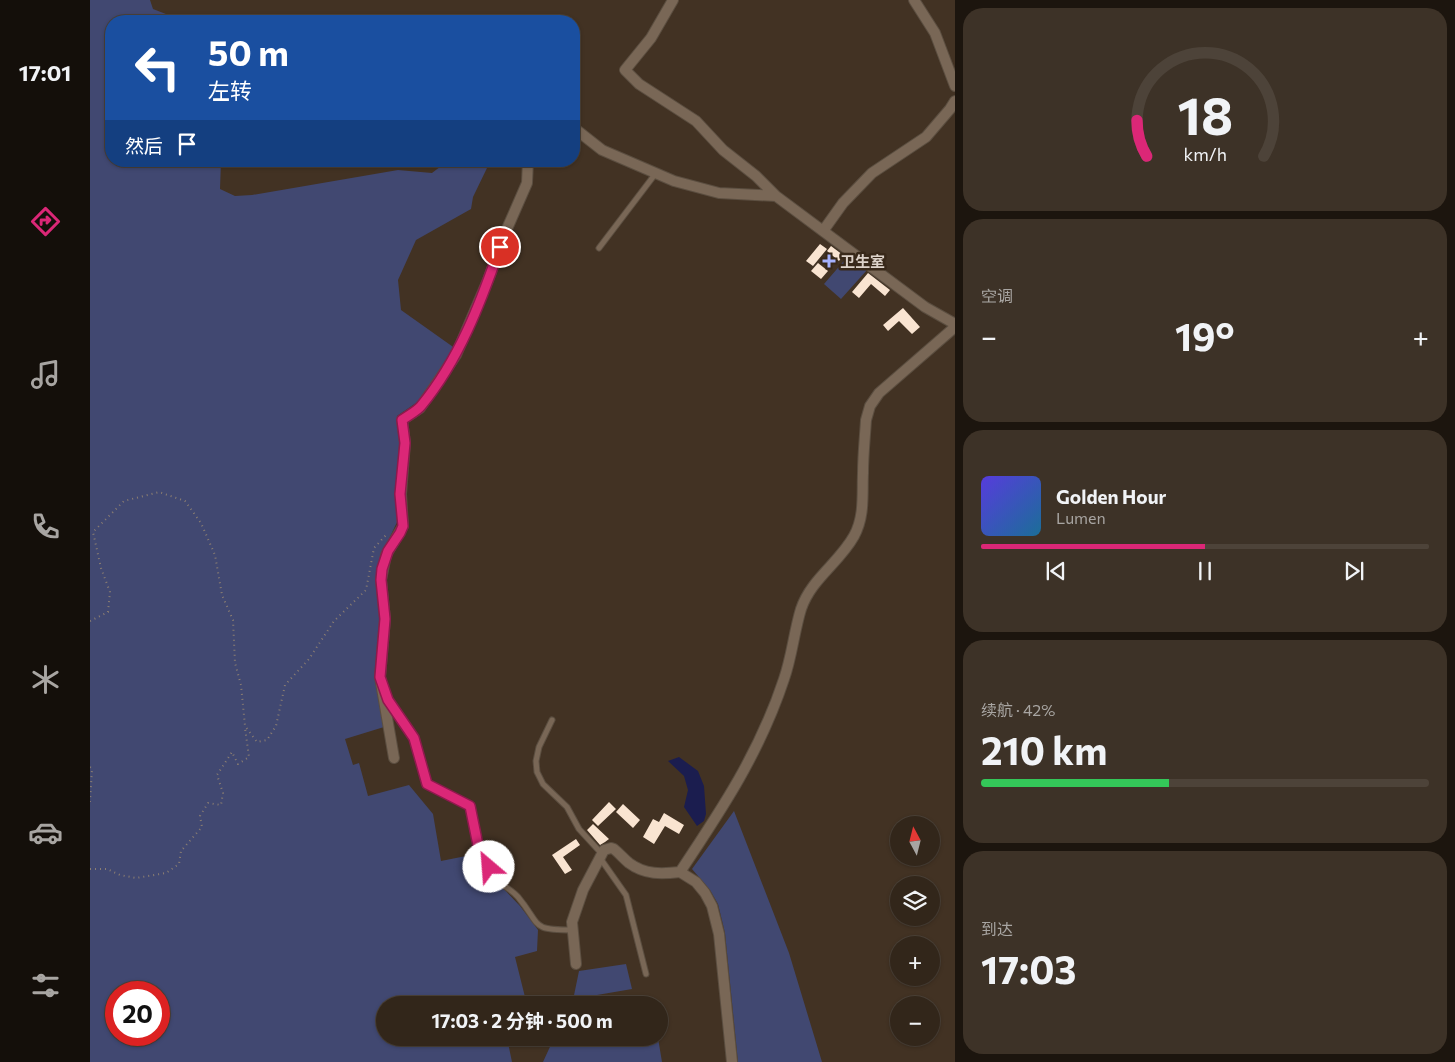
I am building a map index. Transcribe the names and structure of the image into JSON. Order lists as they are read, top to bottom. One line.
{"places":{"health":["卫生室"]},"north":"top","page":{"tabs":"17:01","turn":["50 m","左转"],"then":"然后","tile":["空调",["续航 · 42%","210 km"],["到达","17:03"]],"heat":["−","19°","+"],"song":["Golden Hour","Lumen"],"map_buttons":["+","−"],"limit":"20","trip":"17:03 · 2 分钟 · 500 m","gauge":["18","km/h"]}}
